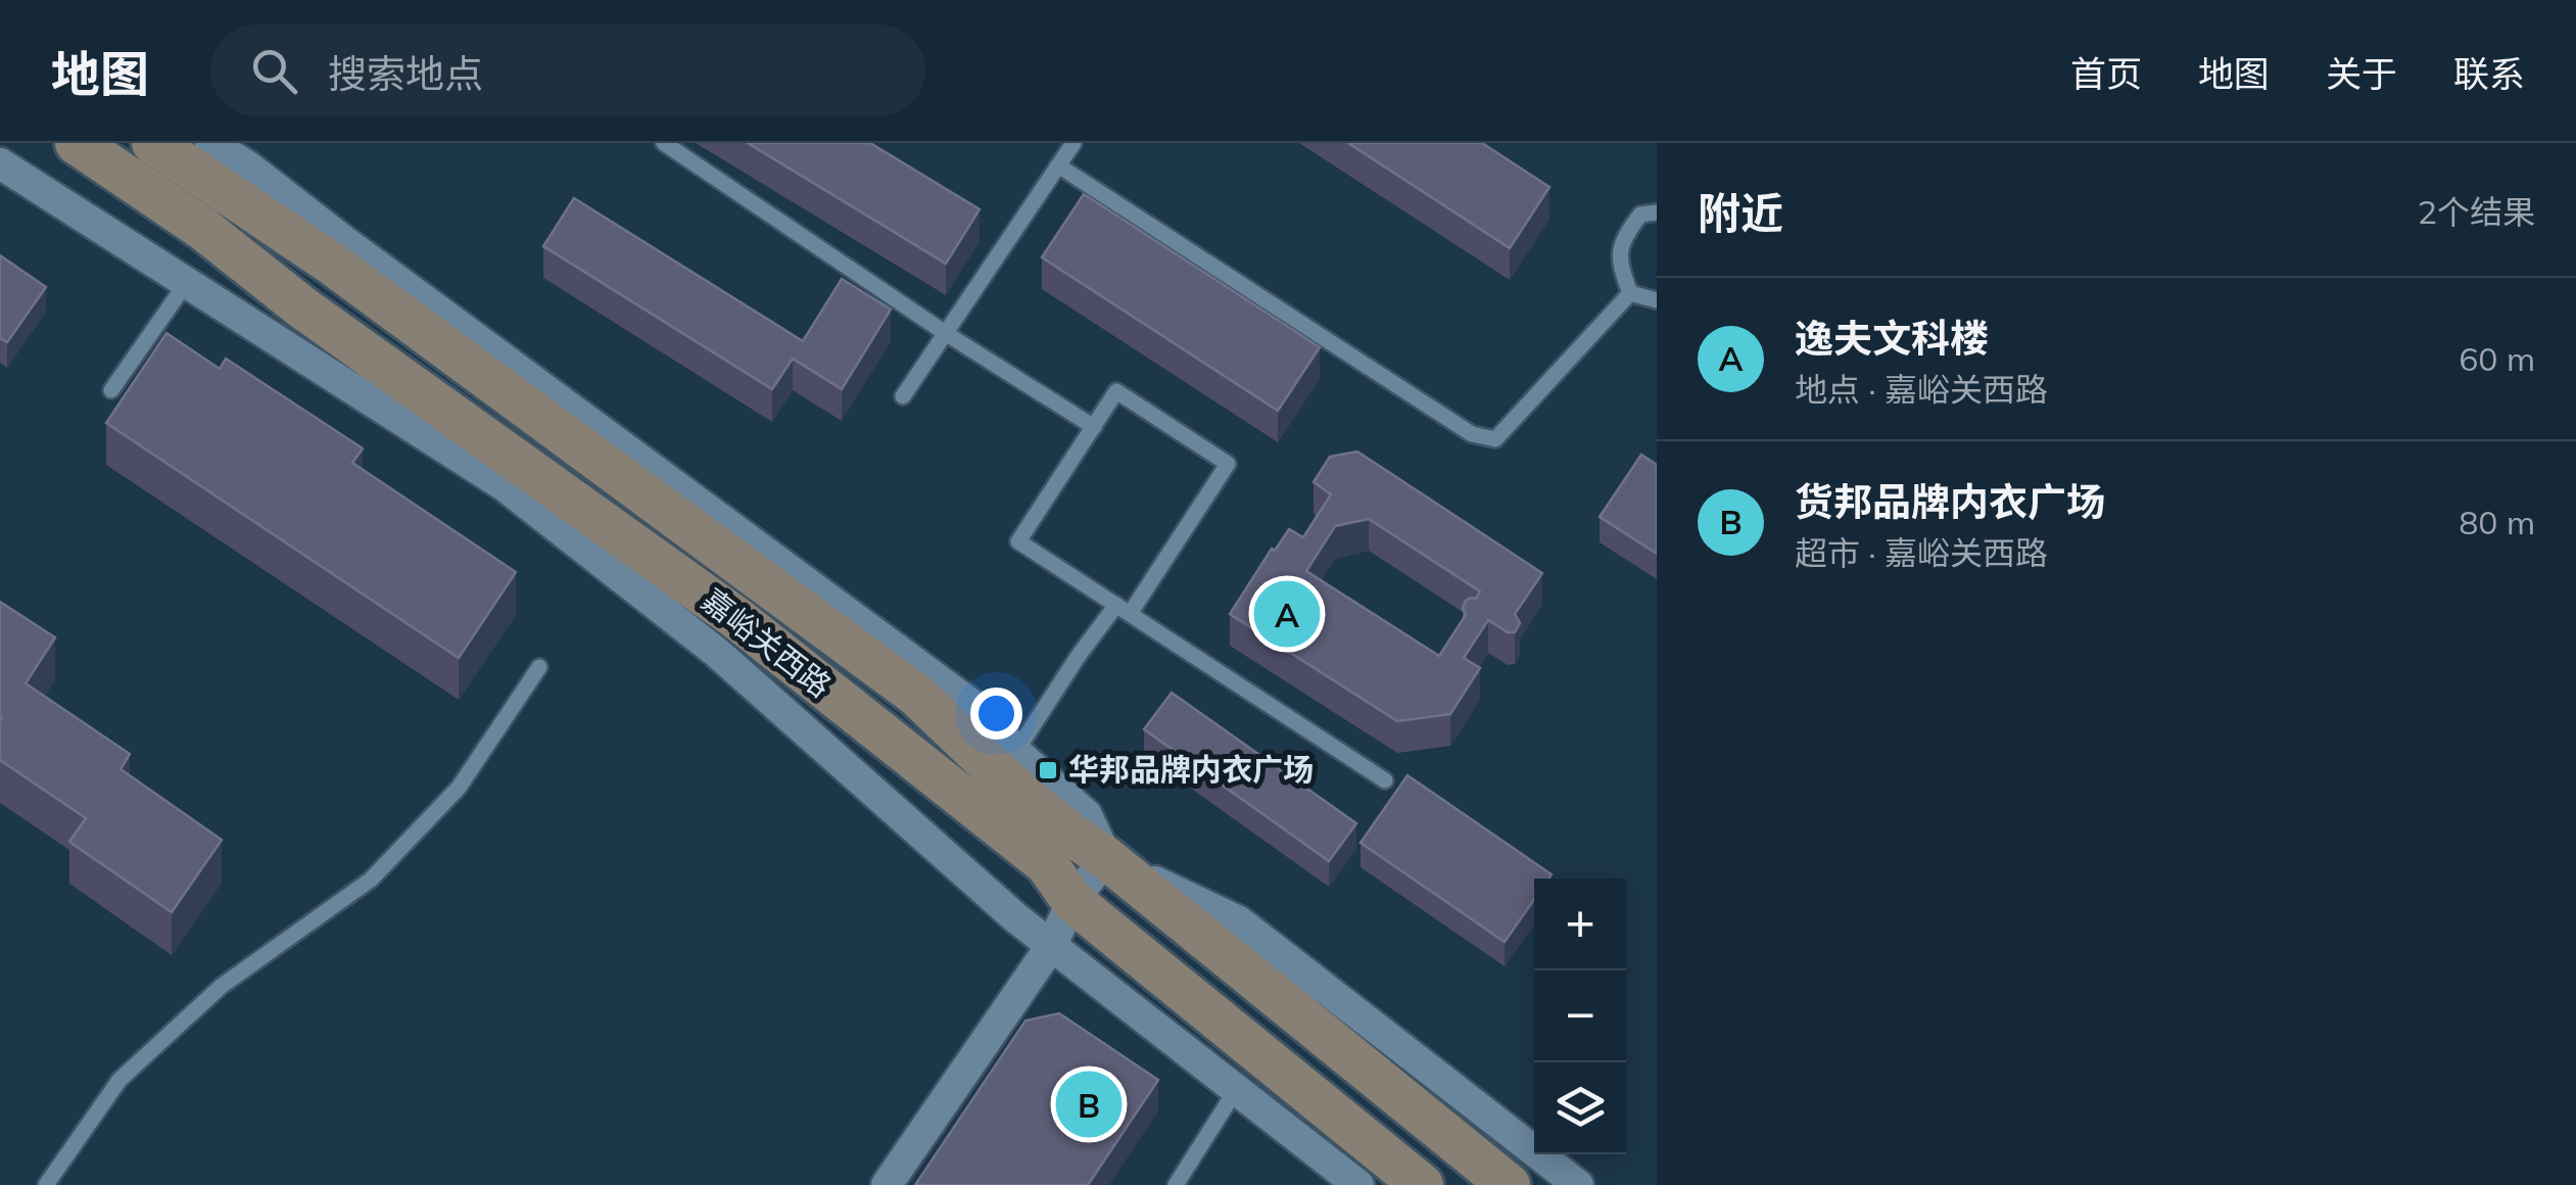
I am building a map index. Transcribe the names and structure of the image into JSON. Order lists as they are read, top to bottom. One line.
{"streets":{"main road":["嘉峪关西路"]},"places":{"transit":["华邦品牌内衣广场"]},"page":{"header":"地图","search":"搜索地点","nav":["首页","地图","关于","联系"],"heading":["附近","2个结果"],"list":[{"mark":"A","name":"逸夫文科楼","note":"地点 · 嘉峪关西路","value":"60 m"},{"mark":"B","name":"货邦品牌内衣广场","note":"超市 · 嘉峪关西路","value":"80 m"}],"pins":["A","B"],"map_buttons":["+","−"]}}
